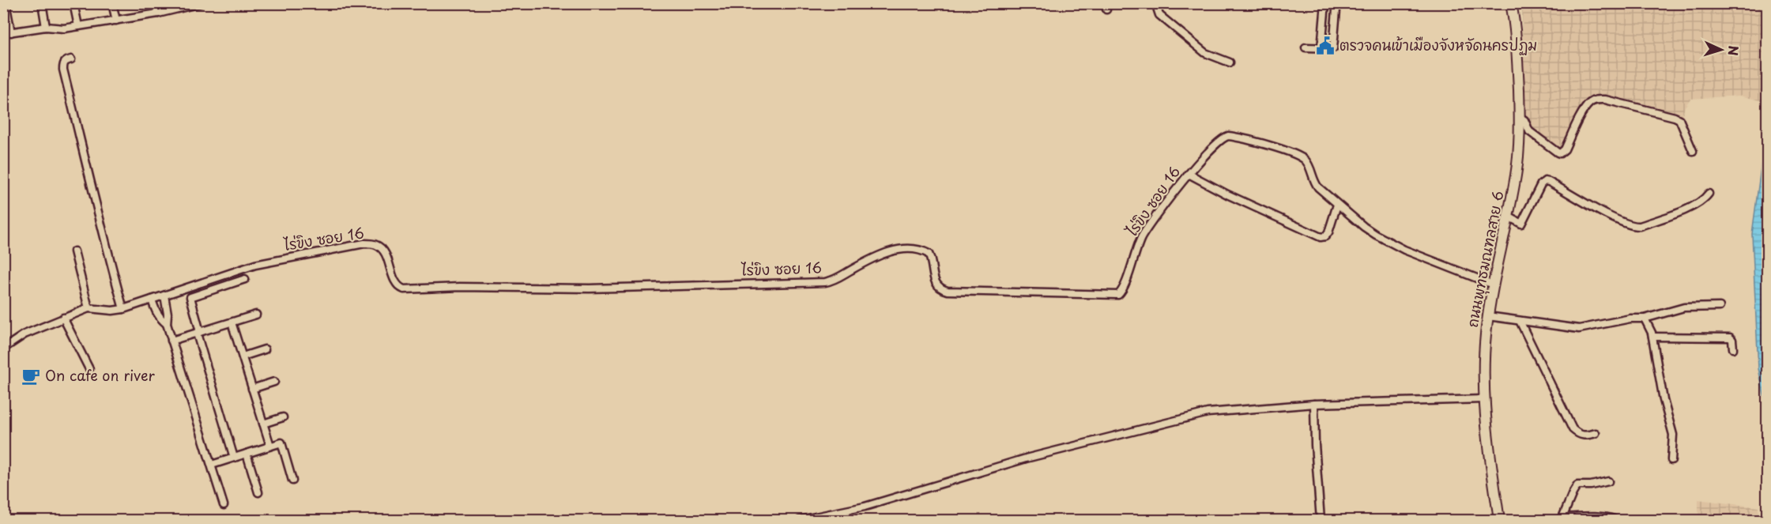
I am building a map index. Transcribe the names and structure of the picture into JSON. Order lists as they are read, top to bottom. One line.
{"streets":{"main road":["ถนนพุทธมณฑลสาย 6"],"street":["ไร่ขิง ซอย 16"]},"crossings":[["ไร่ขิง ซอย 16","ถนนพุทธมณฑลสาย 6"]],"places":{"public building":["ตรวจคนเข้าเมืองจังหจัดนครปฏม"],"cafe":["On cafe on river"]},"north":"right"}
